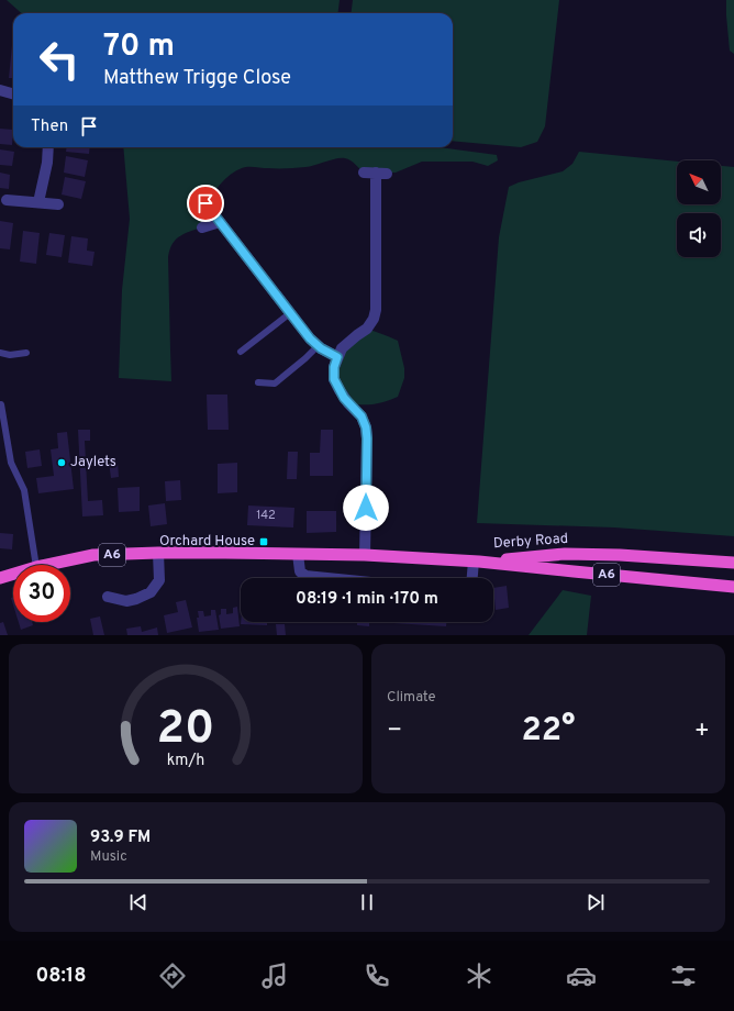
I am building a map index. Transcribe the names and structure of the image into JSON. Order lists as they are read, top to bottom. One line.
{"streets":{"highway":["Derby Road","A6"]},"crossings":[["Derby Road","A6"]],"places":{"other":["Jaylets"],"transit":["Orchard House"]},"house_numbers":["142"],"north":"top left","page":{"turn":["70 m","Matthew Trigge Close"],"then":"Then","limit":"30","trip":"08:19 · 1 min · 170 m","tile":"Climate","heat":["−","22°","+"],"song":["93.9 FM","Music"],"tabs":"08:18","gauge":["20","km/h"]}}
